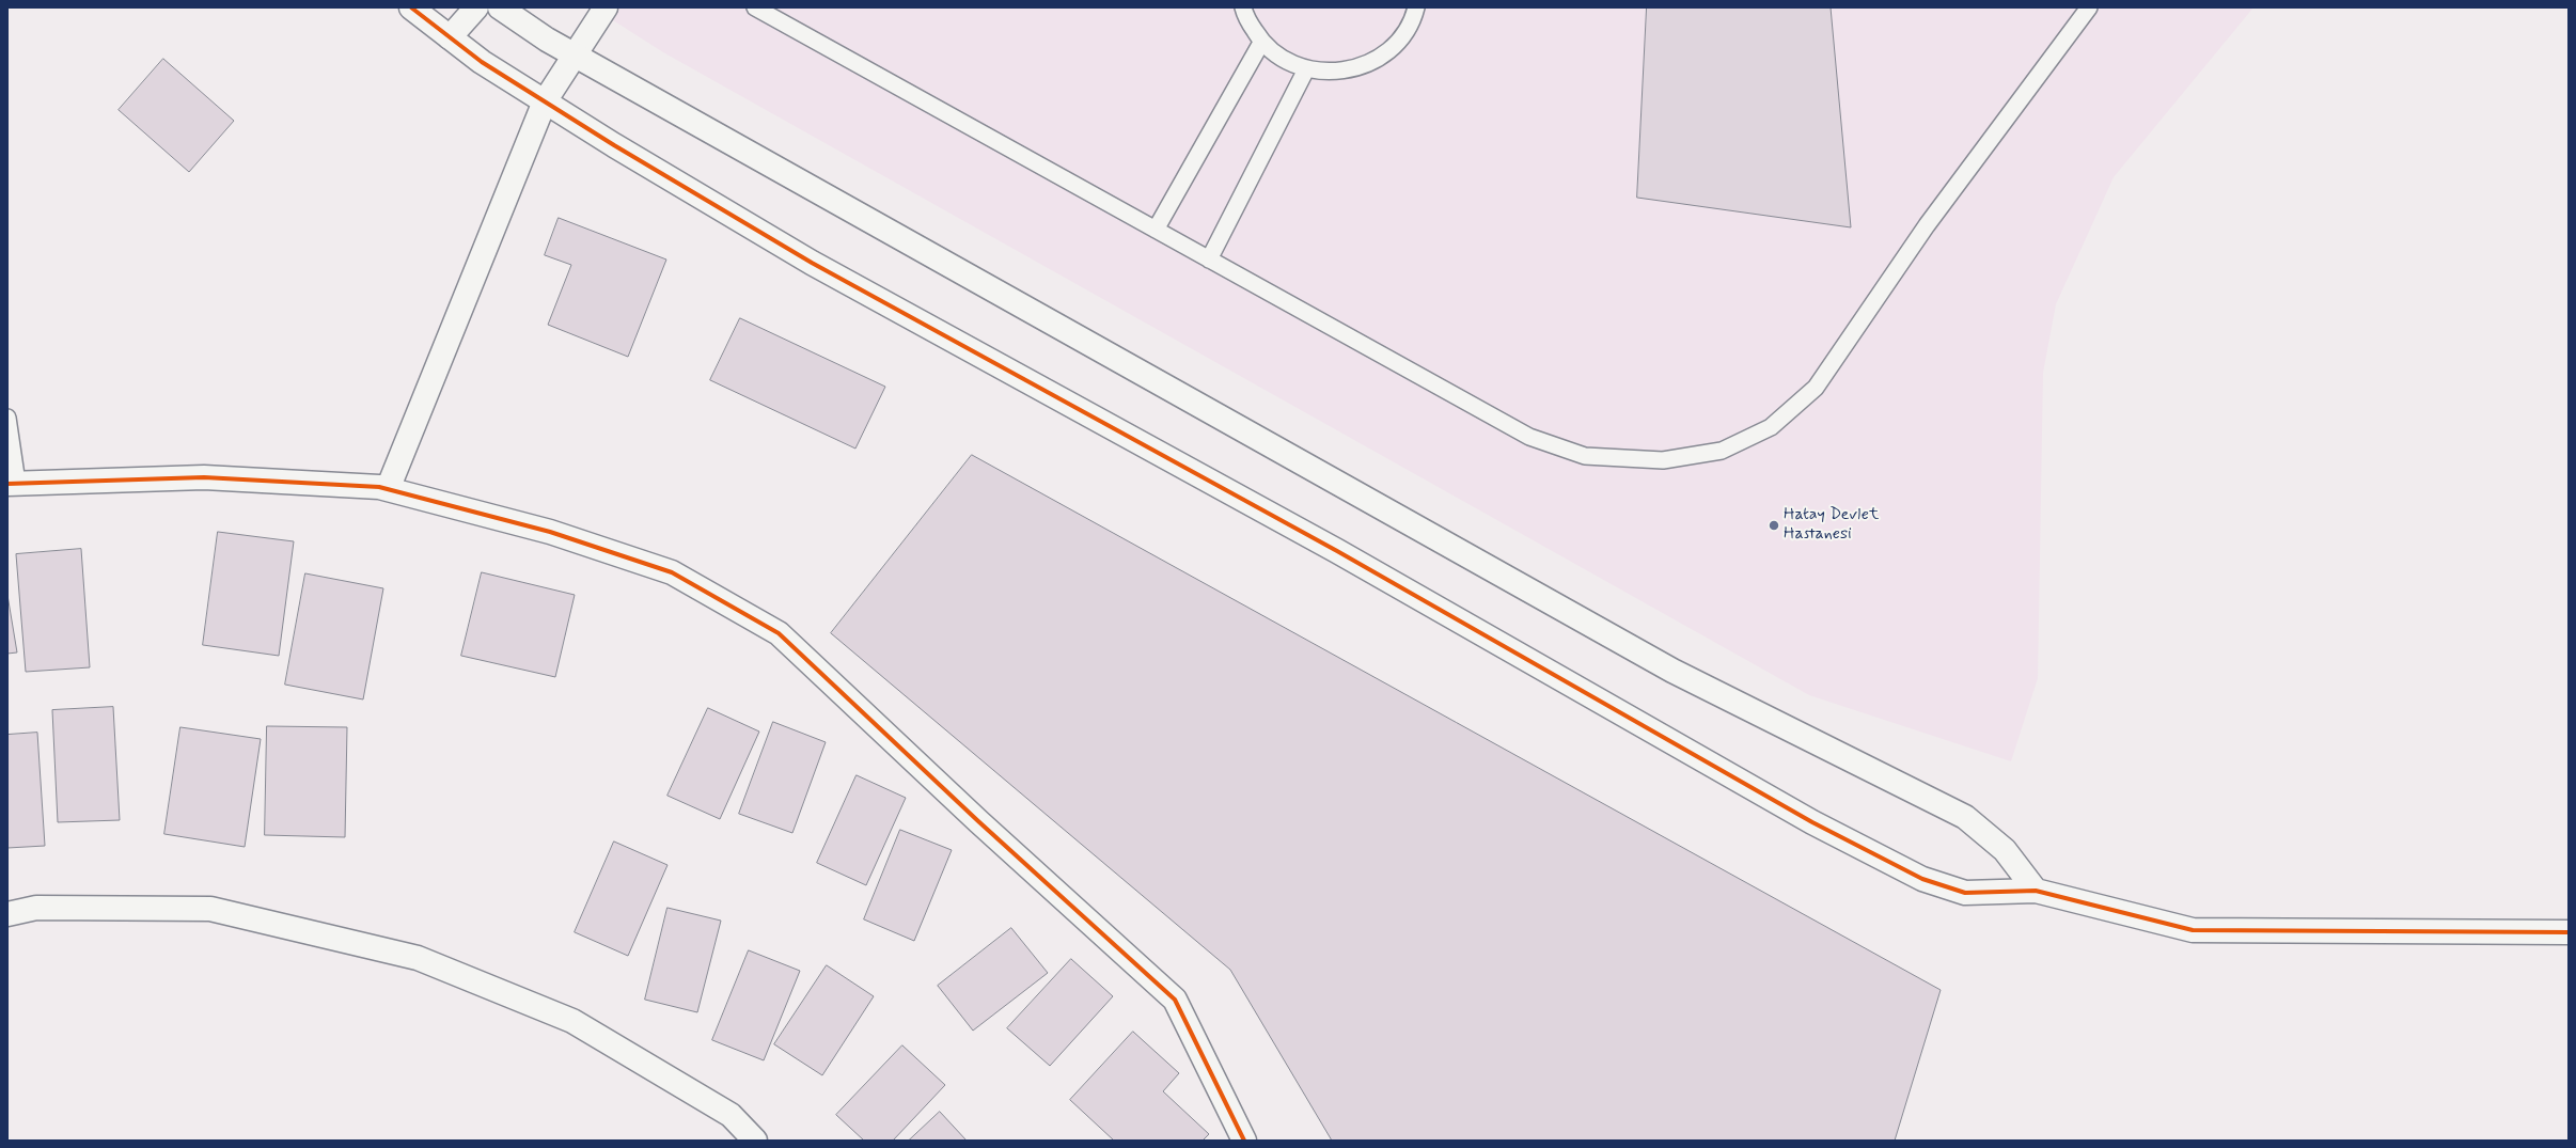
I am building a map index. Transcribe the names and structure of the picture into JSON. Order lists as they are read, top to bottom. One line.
{"places":["Hatay Devlet Hastanesi"]}
